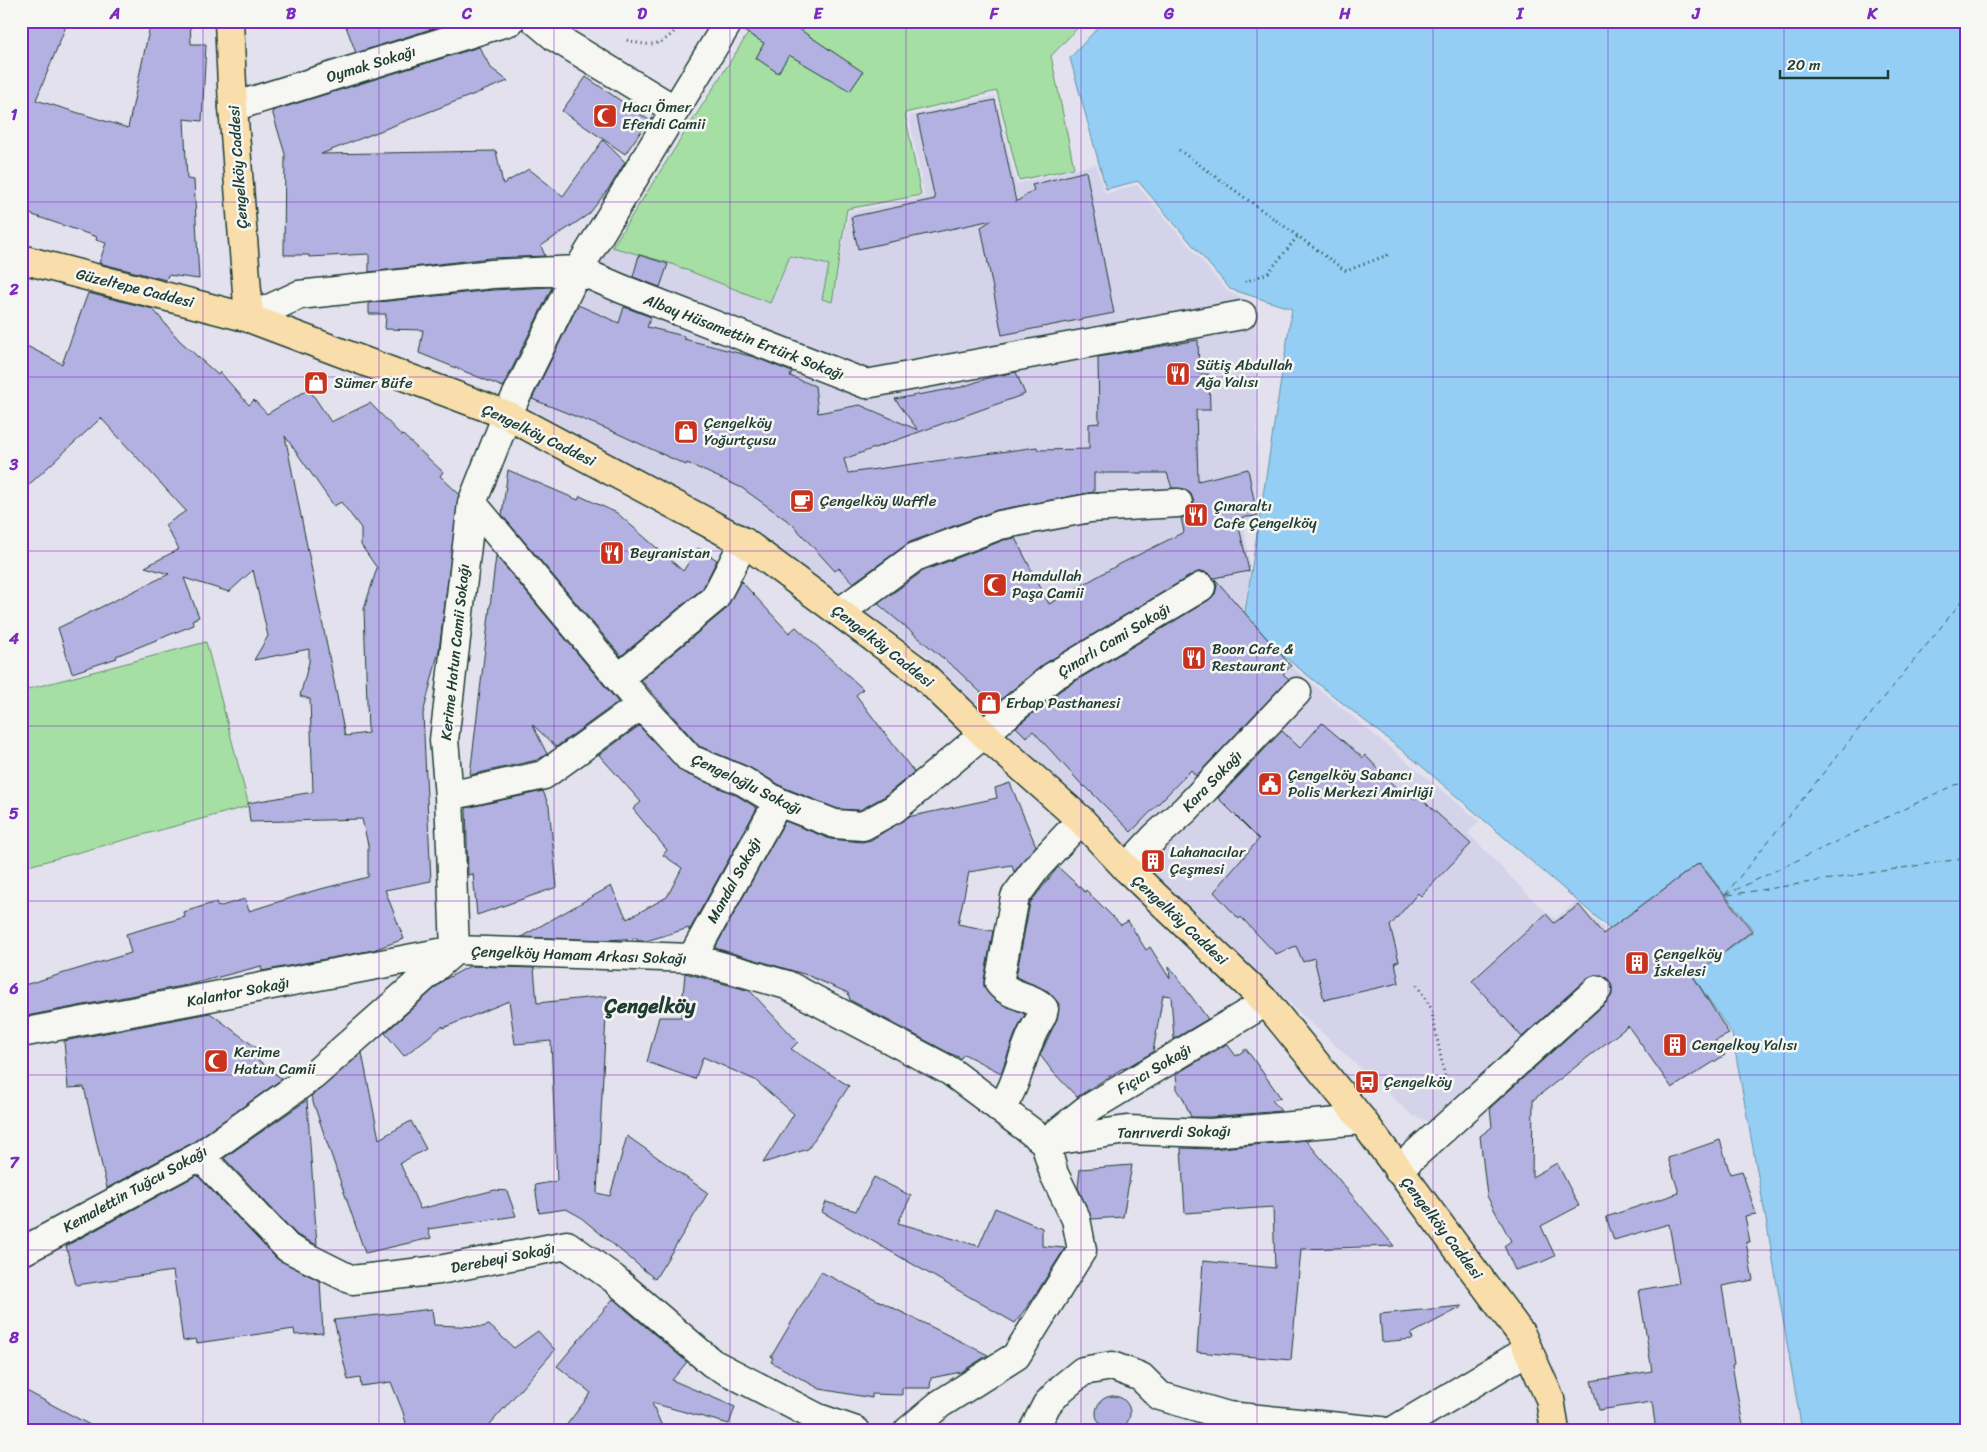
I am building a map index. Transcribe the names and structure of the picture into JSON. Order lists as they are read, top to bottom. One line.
{"streets":{"main road":["Çengelköy Caddesi","Güzeltepe Caddesi"],"street":["Oymak Sokağı","Albay Hüsamettin Ertürk Sokağı","Çınarlı Cami Sokağı","Kerime Hatun Camii Sokağı","Kara Sokağı","Çengeloğlu Sokağı","Mandal Sokağı","Çengelköy Hamam Arkası Sokağı","Kalantor Sokağı","Fıçıcı Sokağı","Tanrıverdi Sokağı","Kemalettin Tuğcu Sokağı","Derebeyi Sokağı"]},"crossings":[["Oymak Sokağı","Çengelköy Caddesi"],["Çengelköy Caddesi","Güzeltepe Caddesi"],["Çengelköy Caddesi","Albay Hüsamettin Ertürk Sokağı"],["Çengelköy Caddesi","Çınarlı Cami Sokağı"],["Çengelköy Caddesi","Kerime Hatun Camii Sokağı"],["Çengelköy Caddesi","Kara Sokağı"],["Çengelköy Caddesi","Çengeloğlu Sokağı"],["Çengelköy Caddesi","Fıçıcı Sokağı"],["Çengelköy Caddesi","Tanrıverdi Sokağı"],["Güzeltepe Caddesi","Albay Hüsamettin Ertürk Sokağı"],["Albay Hüsamettin Ertürk Sokağı","Kerime Hatun Camii Sokağı"],["Çınarlı Cami Sokağı","Çengeloğlu Sokağı"],["Kerime Hatun Camii Sokağı","Çengeloğlu Sokağı"],["Kerime Hatun Camii Sokağı","Çengelköy Hamam Arkası Sokağı"],["Kerime Hatun Camii Sokağı","Kalantor Sokağı"],["Kerime Hatun Camii Sokağı","Kemalettin Tuğcu Sokağı"],["Çengeloğlu Sokağı","Mandal Sokağı"],["Mandal Sokağı","Çengelköy Hamam Arkası Sokağı"],["Çengelköy Hamam Arkası Sokağı","Kalantor Sokağı"],["Çengelköy Hamam Arkası Sokağı","Fıçıcı Sokağı"],["Çengelköy Hamam Arkası Sokağı","Tanrıverdi Sokağı"],["Çengelköy Hamam Arkası Sokağı","Kemalettin Tuğcu Sokağı"],["Kalantor Sokağı","Kemalettin Tuğcu Sokağı"],["Fıçıcı Sokağı","Tanrıverdi Sokağı"],["Kemalettin Tuğcu Sokağı","Derebeyi Sokağı"]],"districts":["Çengelköy"],"places":{"mosque":["Hacı Ömer Efendi Camii","Hamdullah Paşa Camii","Kerime Hatun Camii"],"restaurant":["Sütiş Abdullah Ağa Yalısı","Çınaraltı Cafe Çengelköy","Beyranistan","Boon Cafe & Restaurant"],"shop":["Sümer Büfe","Çengelköy Yoğurtçusu","Erbap Pasthanesi"],"cafe":["Çengelköy Waffle"],"public building":["Çengelköy Sabancı Polis Merkezi Amirliği"],"building":["Lahanacılar Çeşmesi","Çengelköy İskelesi","Cengelkoy Yalısı"],"bus stop":["Çengelköy"]},"scale_bar":"20 m","grid":{"columns":["A","B","C","D","E","F","G","H","I","J","K"],"rows":["1","2","3","4","5","6","7","8"]}}
